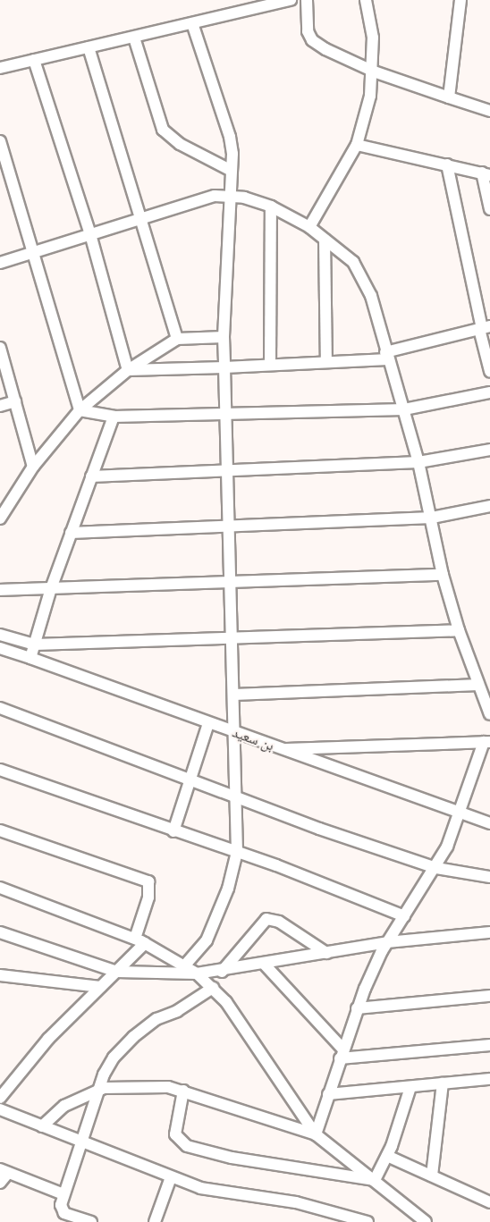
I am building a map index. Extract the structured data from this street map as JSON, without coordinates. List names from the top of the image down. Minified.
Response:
{"streets":{"street":["بن سعيد"]}}
